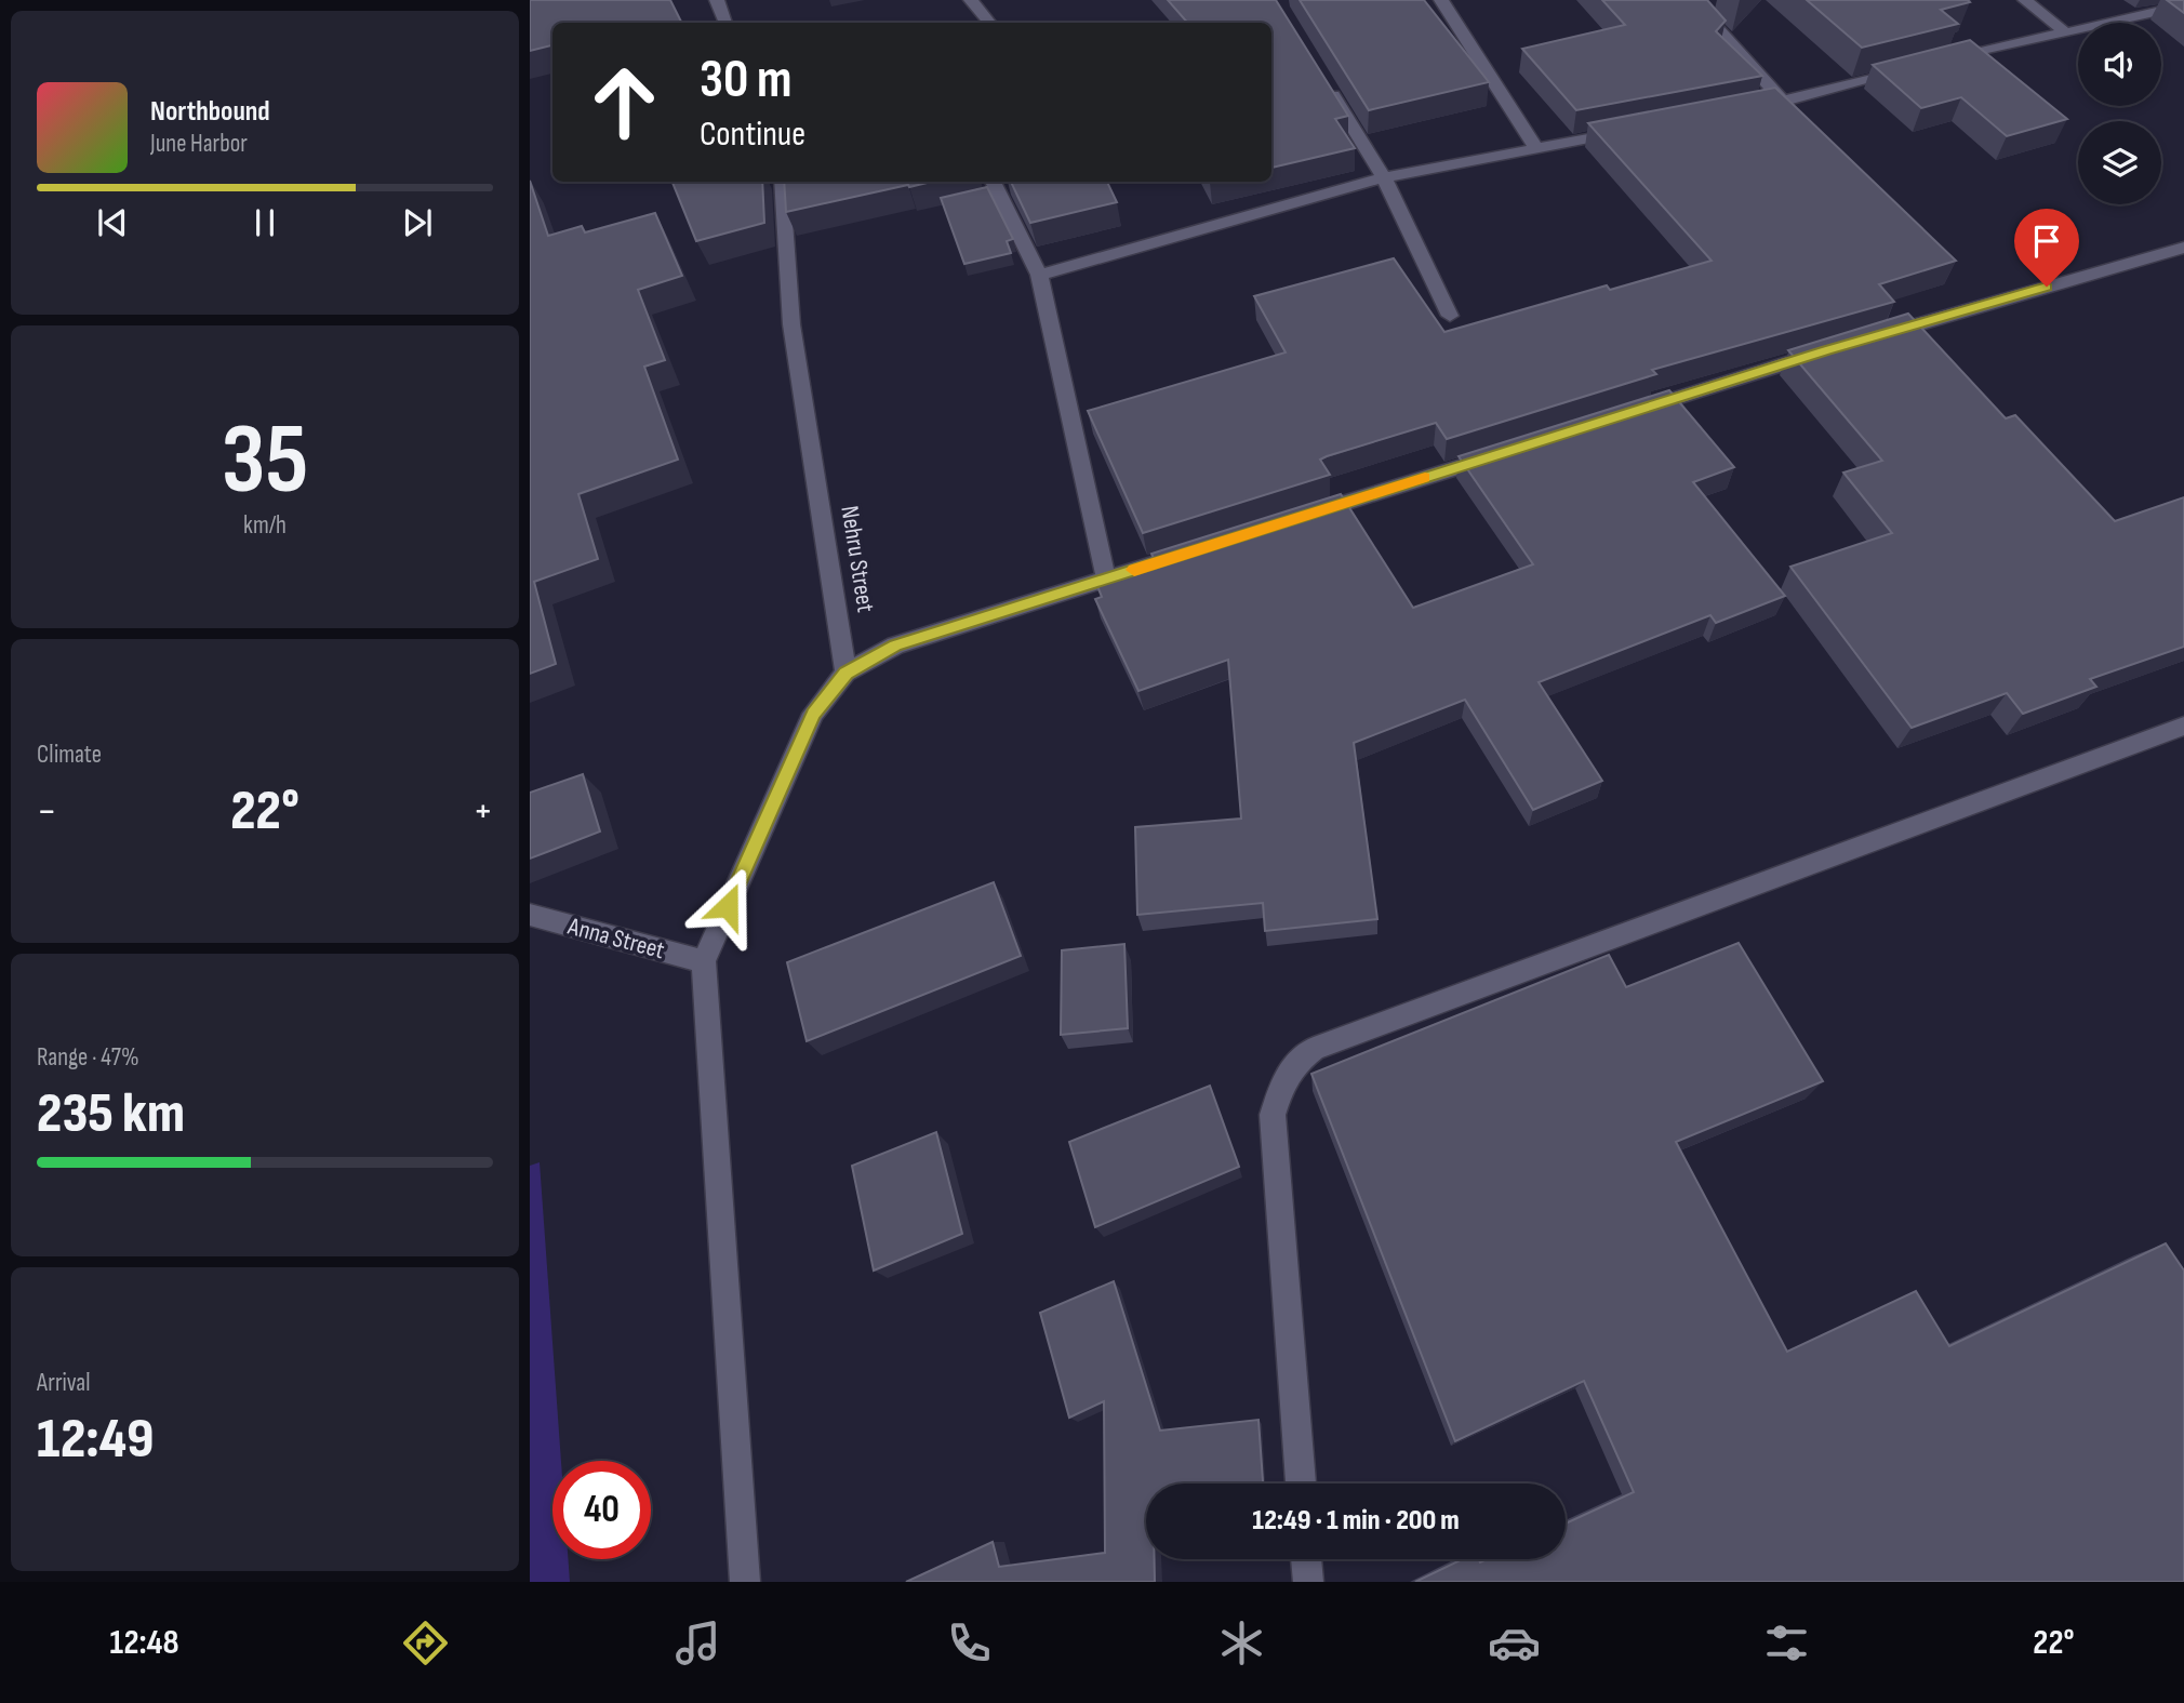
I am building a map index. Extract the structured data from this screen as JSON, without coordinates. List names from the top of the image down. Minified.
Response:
{"streets":{"street":["Nehru Street","Anna Street"]},"page":{"turn":["30 m","Continue"],"song":["Northbound","June Harbor"],"tile":[["35","km/h"],"Climate",["Range · 47%","235 km"],["Arrival","12:49"]],"heat":["−","22°","+"],"limit":"40","trip":"12:49 · 1 min · 200 m","tabs":["12:48","22°"]}}
